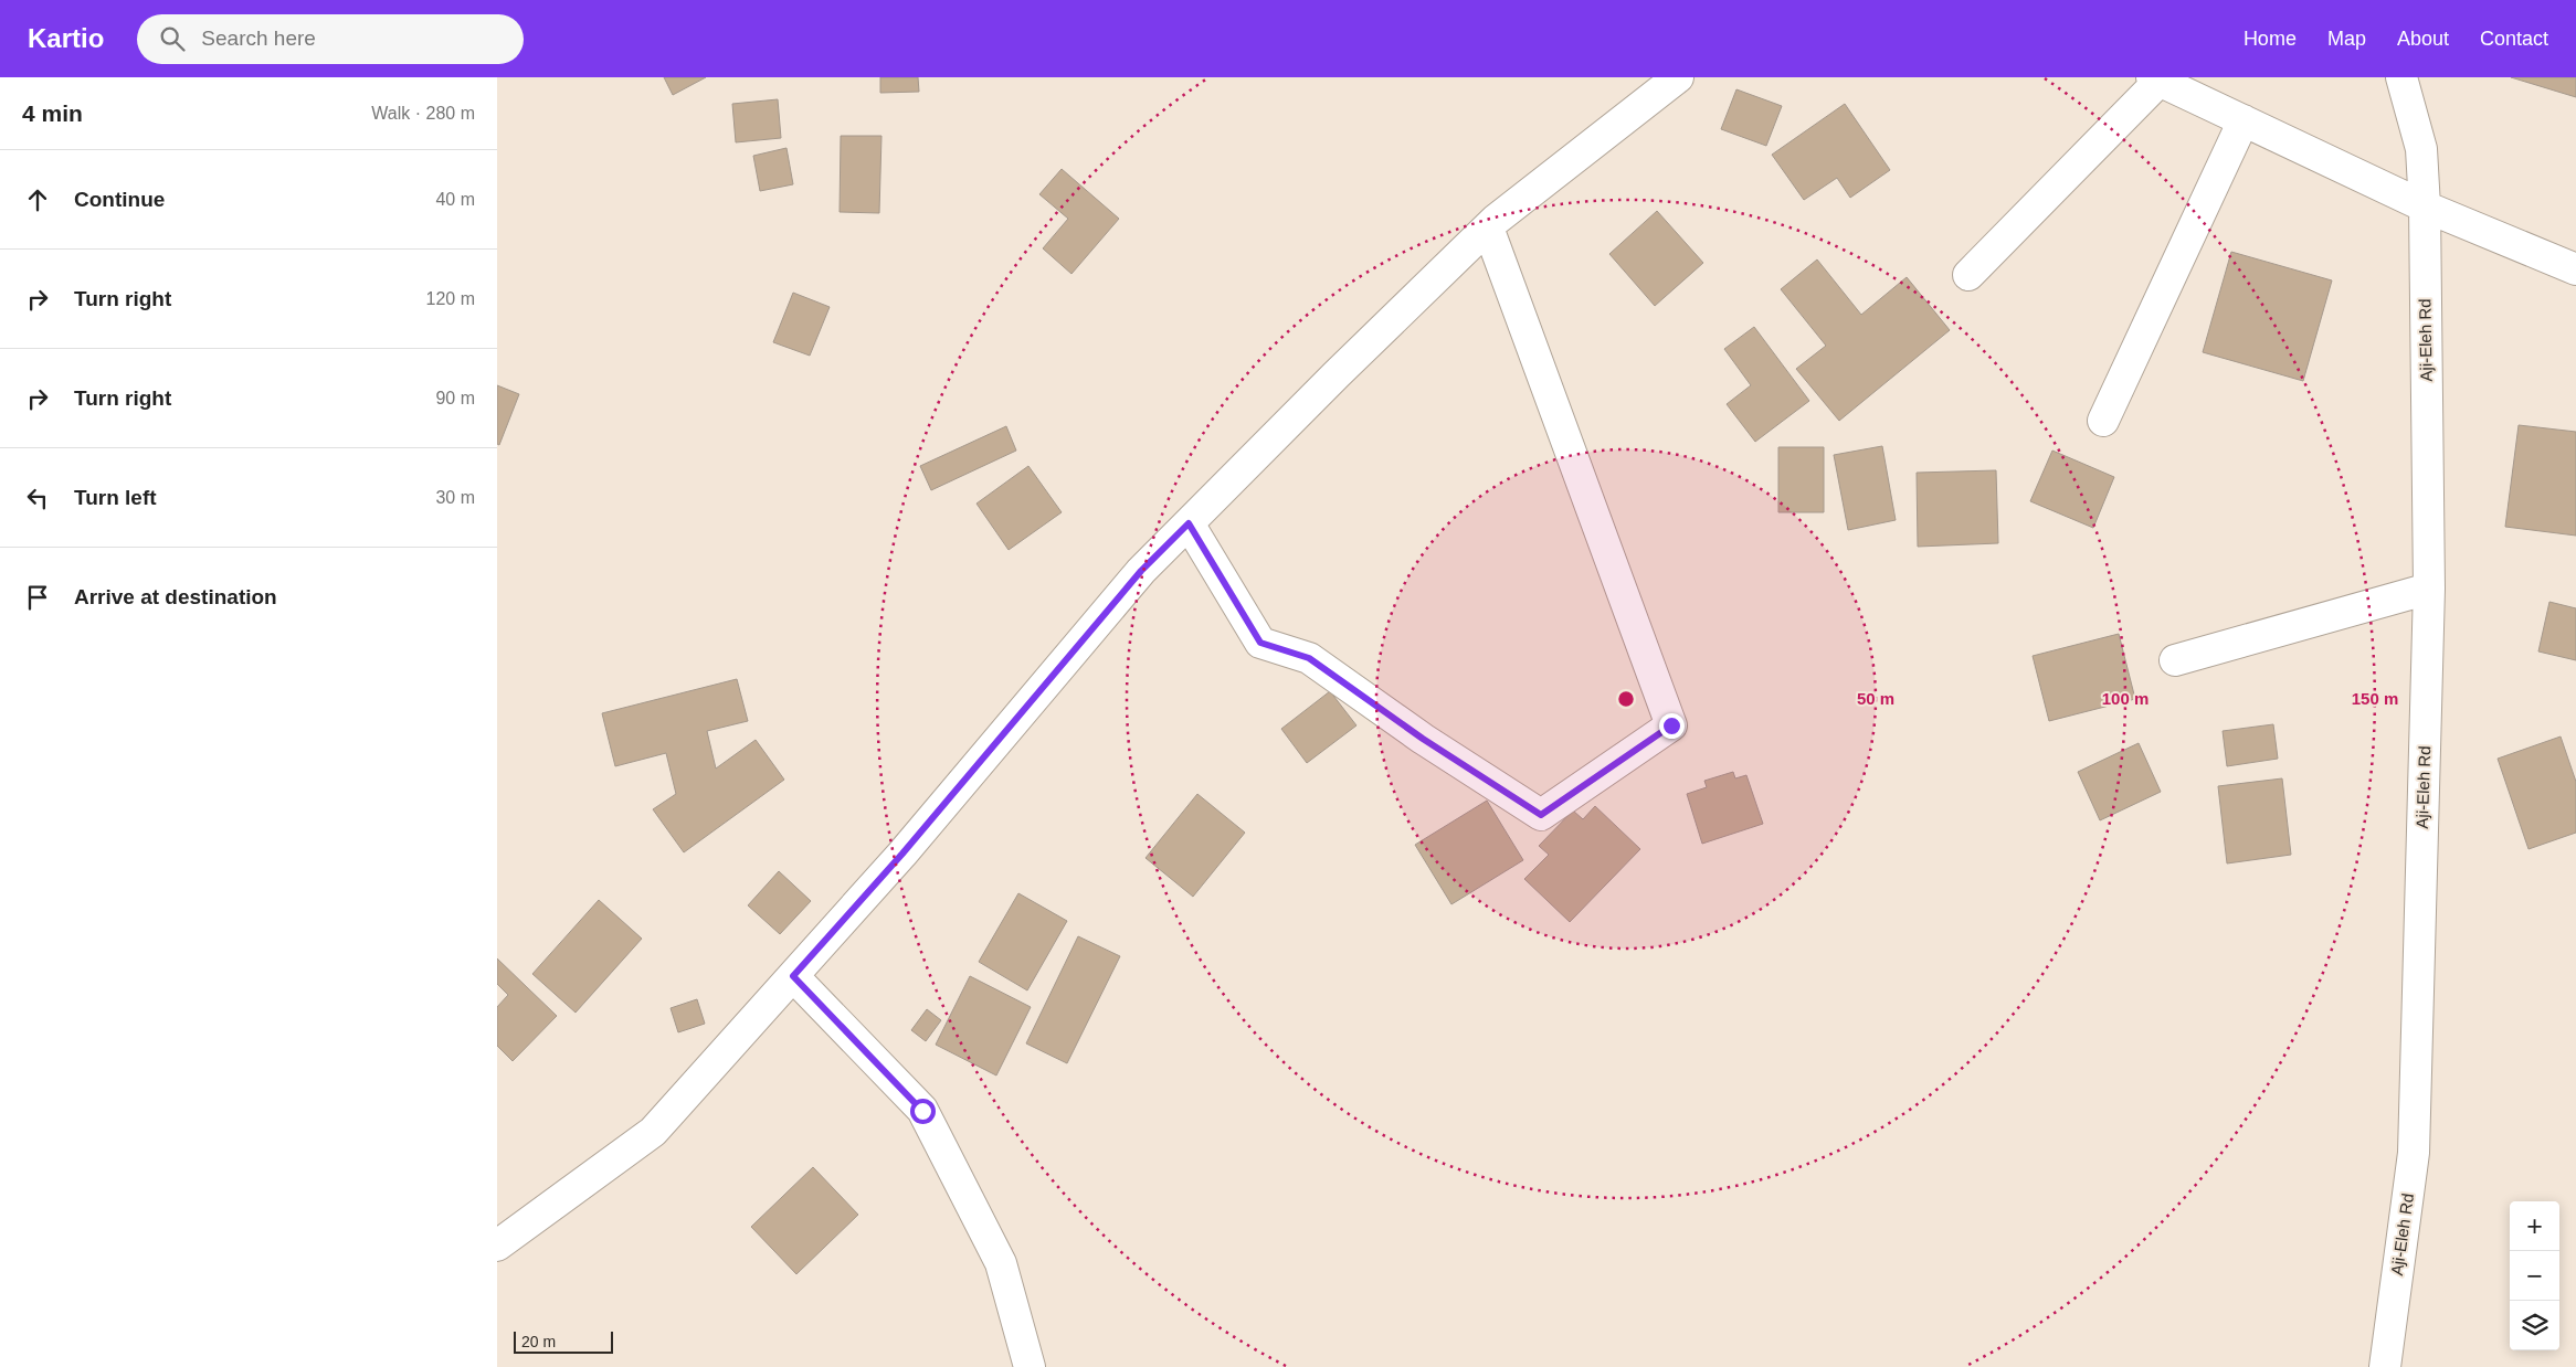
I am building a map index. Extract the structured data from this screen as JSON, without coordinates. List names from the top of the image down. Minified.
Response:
{"streets":{"street":["Aji-Eleh Rd"]},"scale_bar":"20 m","page":{"header":"Kartio","search":"Search here","nav":["Home","Map","About","Contact"],"heading":["4 min","Walk · 280 m"],"list":[["Continue","40 m"],["Turn right","120 m"],["Turn right","90 m"],["Turn left","30 m"],"Arrive at destination"],"map_buttons":["+","−"],"scale":"20 m"},"rings":["50 m","100 m","150 m"]}
